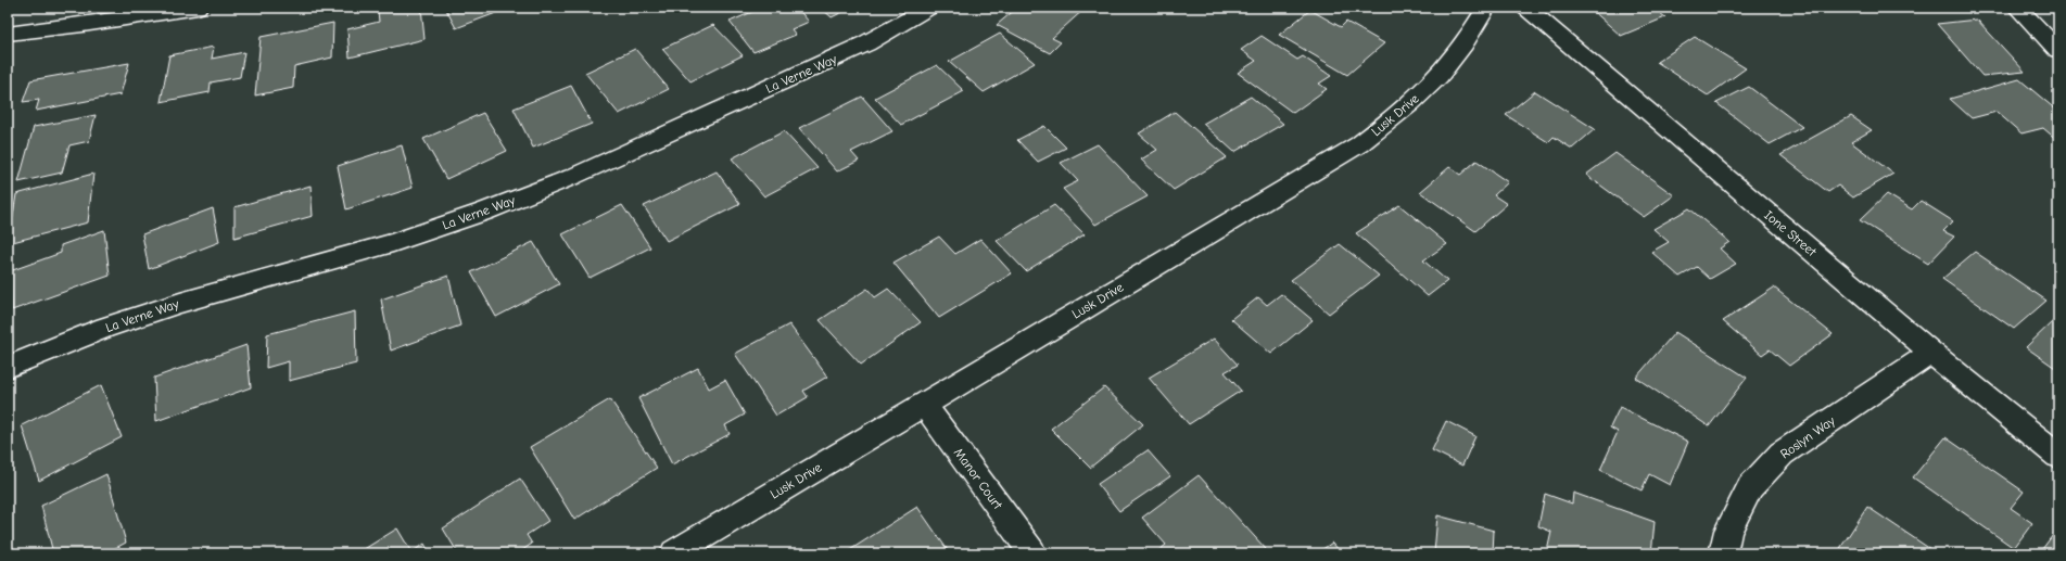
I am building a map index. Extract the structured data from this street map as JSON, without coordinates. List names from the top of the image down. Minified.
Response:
{"streets":{"street":["La Verne Way","Lusk Drive","Ione Street","Roslyn Way","Manor Court"]},"crossings":[["Lusk Drive","Manor Court"],["Ione Street","Roslyn Way"]]}
